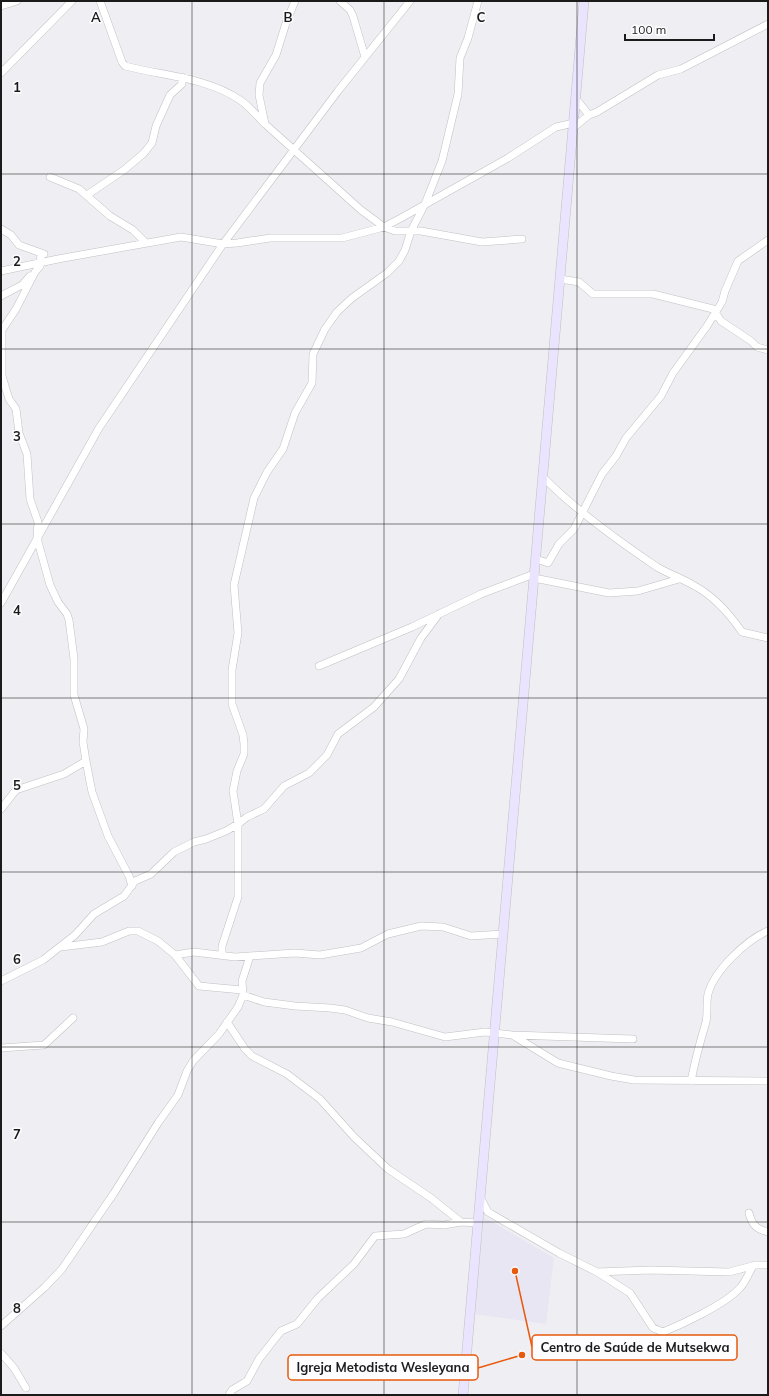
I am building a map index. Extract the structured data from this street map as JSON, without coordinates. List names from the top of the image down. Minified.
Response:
{"places":["Centro de Saúde de Mutsekwa","Igreja Metodista Wesleyana"],"scale_bar":"100 m","grid":{"columns":["A","B","C"],"rows":["1","2","3","4","5","6","7","8"]}}
